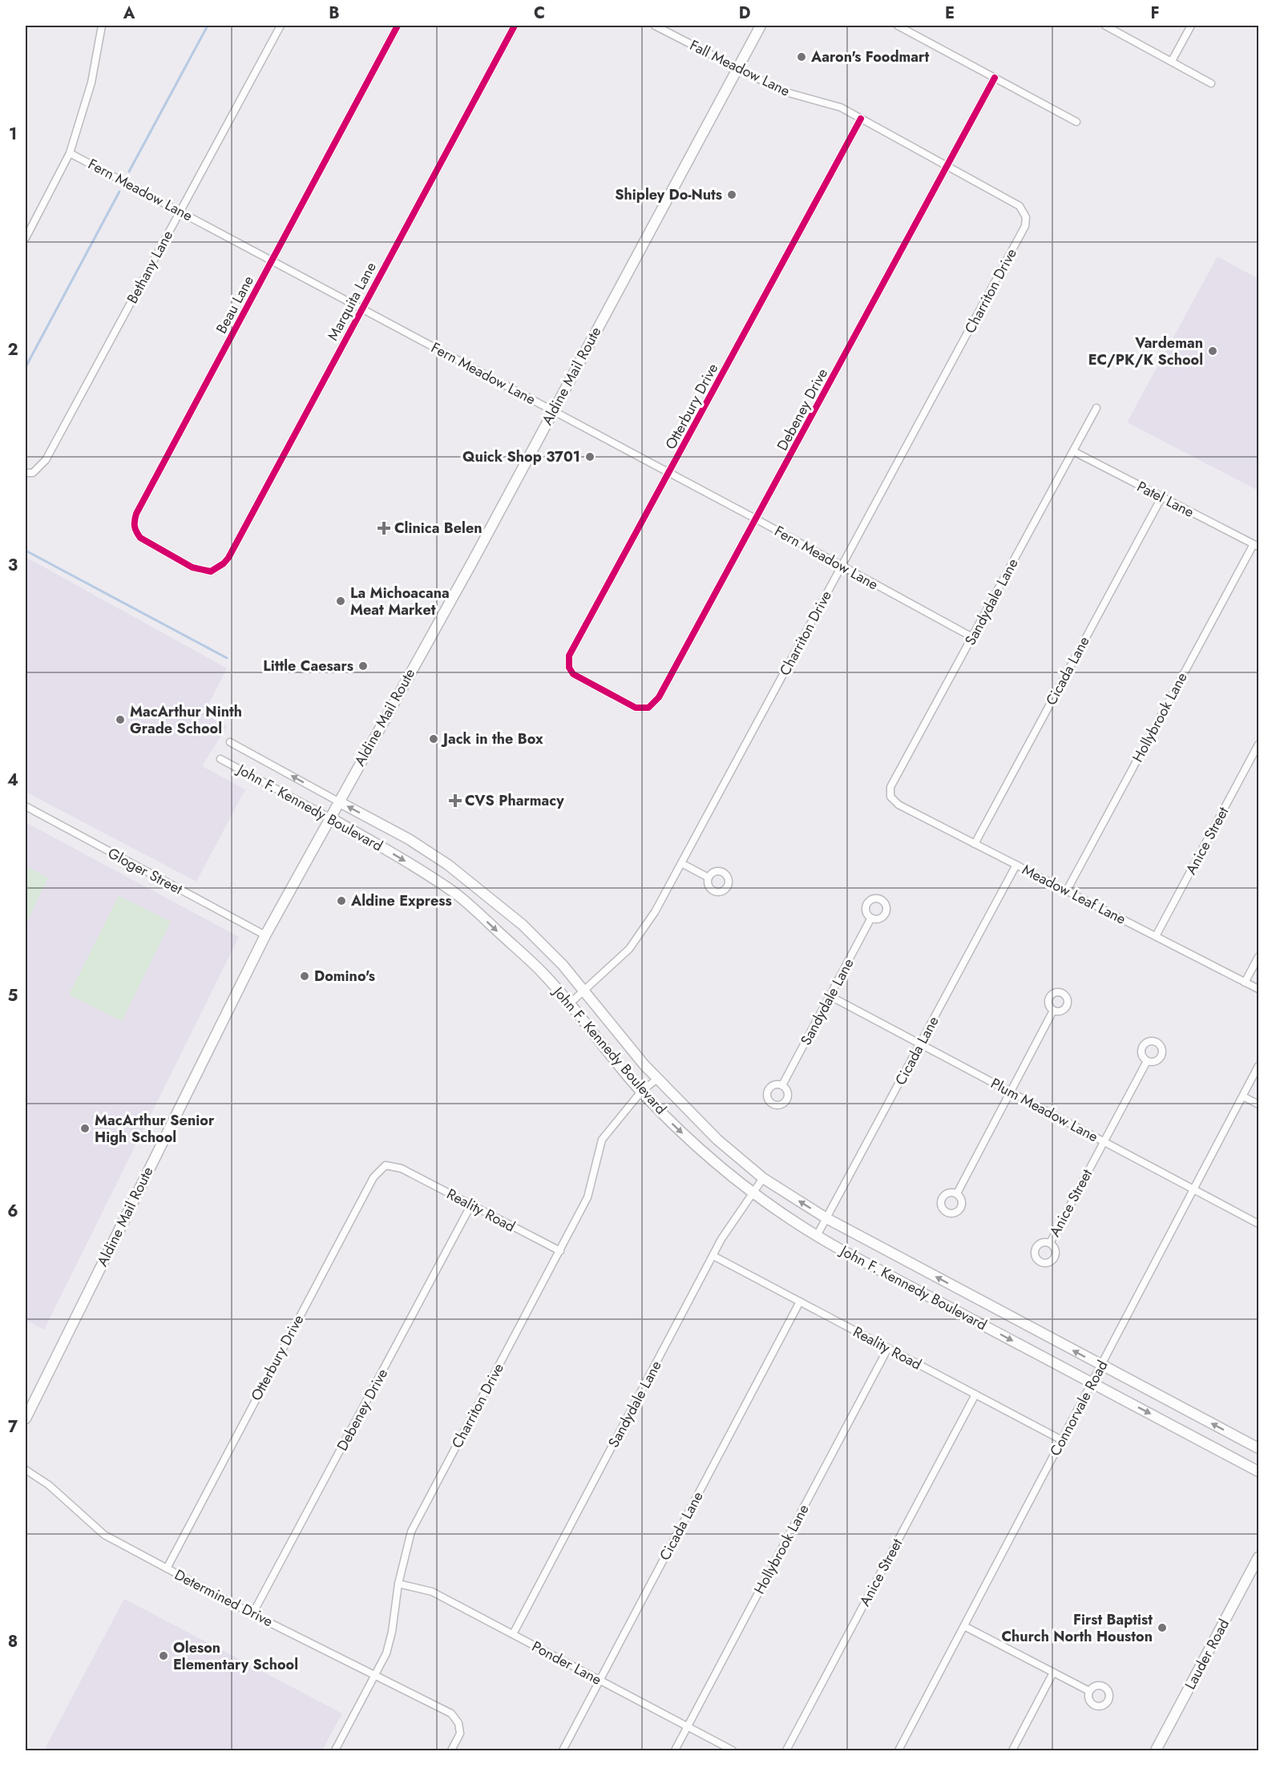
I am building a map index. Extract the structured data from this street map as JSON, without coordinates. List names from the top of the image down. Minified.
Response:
{"streets":{"main road":["Aldine Mail Route","John F. Kennedy Boulevard","Lauder Road"],"street":["Fall Meadow Lane","Fern Meadow Lane","Bethany Lane","Charriton Drive","Marquita Lane","Beau Lane","Otterbury Drive","Debeney Drive","Patel Lane","Sandydale Lane","Cicada Lane","Hollybrook Lane","Anice Street","Gloger Street","Meadow Leaf Lane","Plum Meadow Lane","Reality Road","Connorvale Road","Determined Drive","Ponder Lane"]},"crossings":[["Fall Meadow Lane","Charriton Drive"],["Fall Meadow Lane","Aldine Mail Route"],["Fall Meadow Lane","Otterbury Drive"],["Fall Meadow Lane","Debeney Drive"],["Fern Meadow Lane","Bethany Lane"],["Fern Meadow Lane","Charriton Drive"],["Fern Meadow Lane","Marquita Lane"],["Fern Meadow Lane","Beau Lane"],["Fern Meadow Lane","Aldine Mail Route"],["Fern Meadow Lane","Otterbury Drive"],["Fern Meadow Lane","Debeney Drive"],["Fern Meadow Lane","Sandydale Lane"],["Charriton Drive","John F. Kennedy Boulevard"],["Charriton Drive","Reality Road"],["Charriton Drive","Determined Drive"],["Charriton Drive","Ponder Lane"],["Marquita Lane","Beau Lane"],["Aldine Mail Route","John F. Kennedy Boulevard"],["Aldine Mail Route","Gloger Street"],["Otterbury Drive","Debeney Drive"],["Otterbury Drive","Reality Road"],["Otterbury Drive","Determined Drive"],["Debeney Drive","Reality Road"],["Debeney Drive","Determined Drive"],["Patel Lane","Sandydale Lane"],["Patel Lane","Cicada Lane"],["Patel Lane","Hollybrook Lane"],["Sandydale Lane","John F. Kennedy Boulevard"],["Sandydale Lane","Meadow Leaf Lane"],["Sandydale Lane","Plum Meadow Lane"],["Sandydale Lane","Reality Road"],["Sandydale Lane","Ponder Lane"],["Cicada Lane","John F. Kennedy Boulevard"],["Cicada Lane","Meadow Leaf Lane"],["Cicada Lane","Plum Meadow Lane"],["Cicada Lane","Reality Road"],["Cicada Lane","Ponder Lane"],["Hollybrook Lane","Meadow Leaf Lane"],["Hollybrook Lane","Reality Road"],["Hollybrook Lane","Ponder Lane"],["John F. Kennedy Boulevard","Connorvale Road"],["Anice Street","Meadow Leaf Lane"],["Anice Street","Plum Meadow Lane"],["Anice Street","Reality Road"],["Plum Meadow Lane","Connorvale Road"],["Reality Road","Connorvale Road"]],"places":{"other":["Aaron's Foodmart","Shipley Do-Nuts","Vardeman EC/PK/K School","Quick Shop 3701","La Michoacana Meat Market","Little Caesars","MacArthur Ninth Grade School","Jack in the Box","Aldine Express","Domino's","MacArthur Senior High School","First Baptist Church North Houston","Oleson Elementary School"],"health":["Clinica Belen","CVS Pharmacy"]},"grid":{"columns":["A","B","C","D","E","F"],"rows":["1","2","3","4","5","6","7","8"]}}
